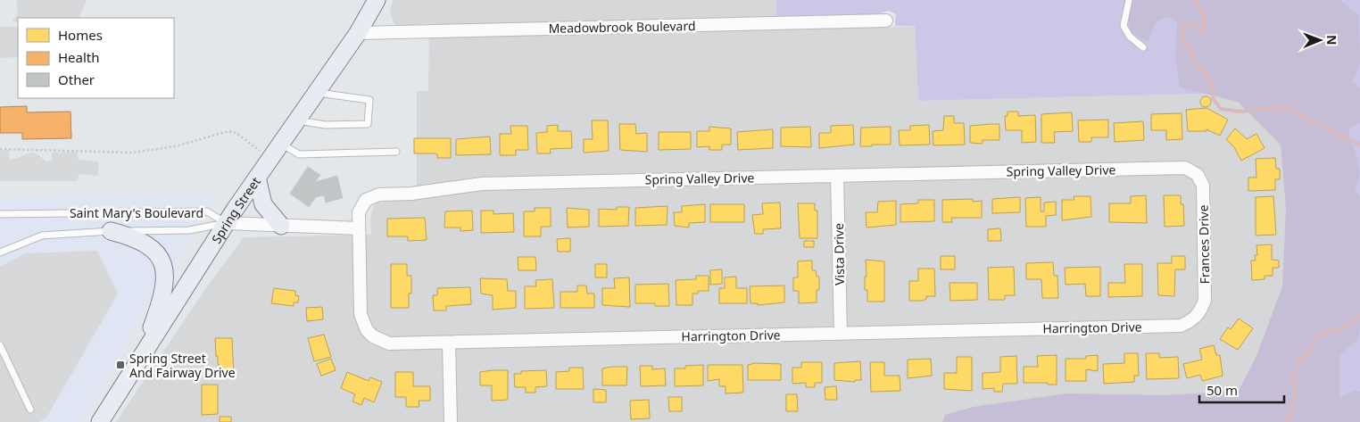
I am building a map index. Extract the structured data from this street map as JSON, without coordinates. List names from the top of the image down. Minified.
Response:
{"streets":{"main road":["Spring Street"],"street":["Meadowbrook Boulevard","Spring Valley Drive","Frances Drive","Vista Drive","Harrington Drive"],"lane":["Saint Mary's Boulevard"]},"crossings":[["Meadowbrook Boulevard","Spring Street"],["Spring Valley Drive","Frances Drive"],["Spring Valley Drive","Vista Drive"],["Spring Valley Drive","Harrington Drive"],["Spring Street","Saint Mary's Boulevard"],["Frances Drive","Harrington Drive"],["Vista Drive","Harrington Drive"]],"places":{"transit":["Spring Street And Fairway Drive"]},"legend":["Homes","Health","Other"],"scale_bar":"50 m","north":"right"}
